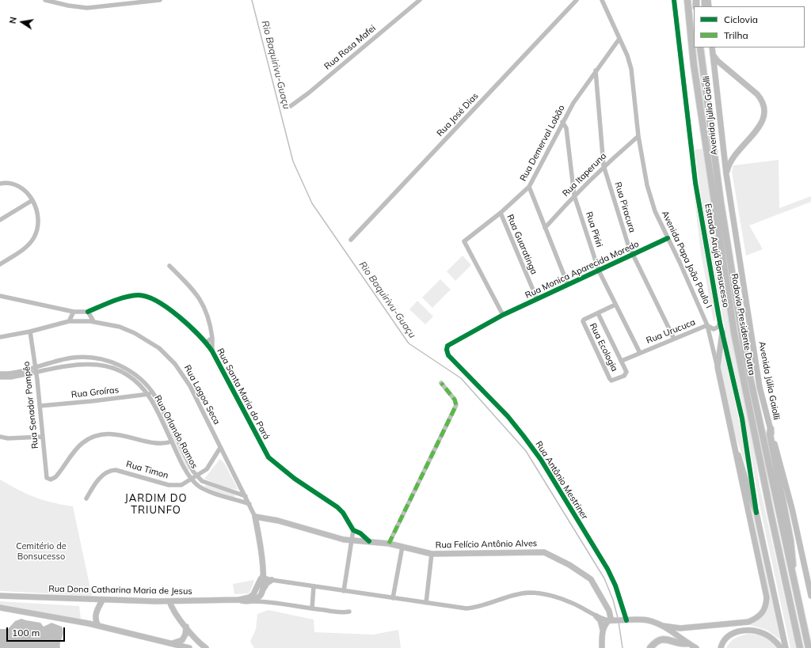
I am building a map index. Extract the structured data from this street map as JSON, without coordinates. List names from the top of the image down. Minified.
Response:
{"streets":{"highway":["Rodovia Presidente Dutra"],"main road":["Avenida Júlia Gaiolli","Avenida Papa João Paulo I","Rua Lagoa Seca","Rua Felício Antônio Alves","Rua Dona Catharina Maria de Jesus"],"street":["Rua Rosa Mafei","Rua José Dias","Rua Demerval Lobão","Rua Itaperuna","Rua Piracura","Rua Piriri","Rua Guaratinga","Estrada Arujá Bonsucesso","Rua Monica Aparecida Moredo","Rua Urucuca","Rua Ecologia","Rua Groíras","Rua Santa Maria do Pará","Rua Senador Pompêo","Rua Orlando Ramos","Rua Timon","Rua Antônio Mestriner"]},"crossings":[["Rua Demerval Lobão","Rua Piracura"],["Rua Demerval Lobão","Rua Piriri"],["Rua Demerval Lobão","Rua Guaratinga"],["Rua Demerval Lobão","Avenida Papa João Paulo I"],["Rua Demerval Lobão","Rua Monica Aparecida Moredo"],["Rua Itaperuna","Rua Piracura"],["Rua Itaperuna","Rua Piriri"],["Rua Itaperuna","Avenida Papa João Paulo I"],["Rua Piracura","Rua Monica Aparecida Moredo"],["Rua Piracura","Rua Urucuca"],["Rua Piriri","Rua Monica Aparecida Moredo"],["Rua Piriri","Rua Urucuca"],["Rua Guaratinga","Rua Monica Aparecida Moredo"],["Estrada Arujá Bonsucesso","Rua Urucuca"],["Avenida Papa João Paulo I","Rua Monica Aparecida Moredo"],["Avenida Papa João Paulo I","Rua Urucuca"],["Rua Monica Aparecida Moredo","Rua Antônio Mestriner"],["Rua Urucuca","Rua Ecologia"],["Rua Groíras","Rua Senador Pompêo"],["Rua Groíras","Rua Orlando Ramos"],["Rua Santa Maria do Pará","Rua Felício Antônio Alves"],["Rua Lagoa Seca","Rua Senador Pompêo"],["Rua Lagoa Seca","Rua Orlando Ramos"],["Rua Lagoa Seca","Rua Timon"],["Rua Lagoa Seca","Rua Felício Antônio Alves"],["Rua Lagoa Seca","Rua Dona Catharina Maria de Jesus"],["Rua Senador Pompêo","Rua Orlando Ramos"],["Rua Orlando Ramos","Rua Timon"]],"districts":["JARDIM DO TRIUNFO"],"water":["Rio Baquirivu-Guaçu"],"parks":["Cemitério de Bonsucesso"],"legend":["Ciclovia","Trilha"],"scale_bar":"100 m","north":"left"}
